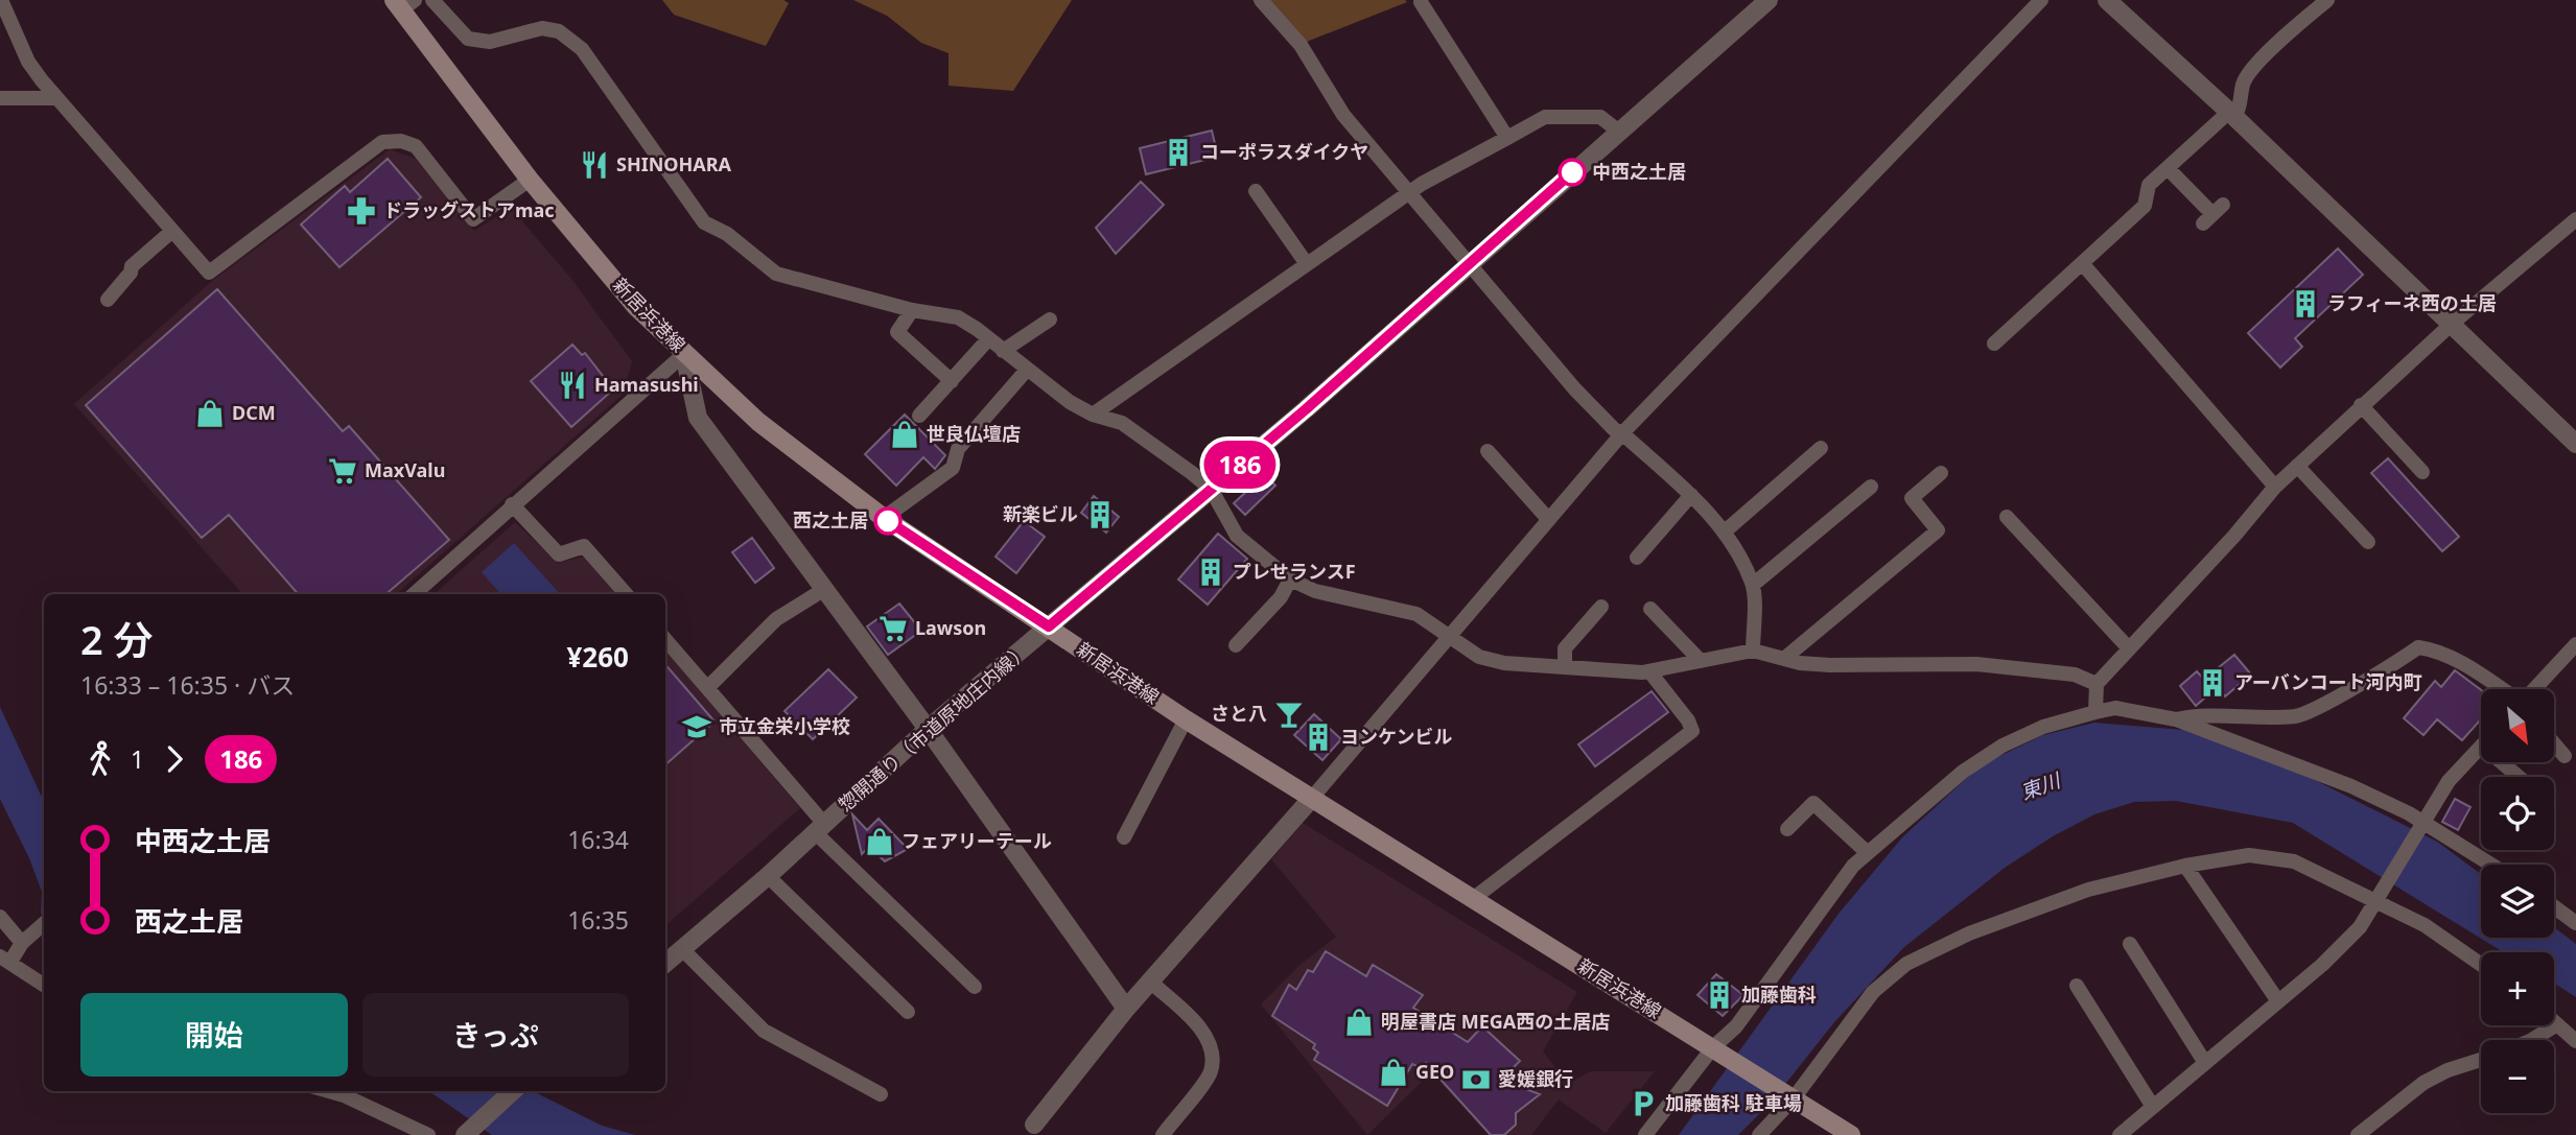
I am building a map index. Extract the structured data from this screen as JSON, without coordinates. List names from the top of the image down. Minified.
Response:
{"streets":{"main road":["新居浜港線"],"street":["惣開通り（市道原地庄内線）"]},"crossings":[["新居浜港線","惣開通り（市道原地庄内線）"]],"water":["東川"],"places":{"building":["コーポラスダイクヤ","ラフィーネ西の土居","新楽ビル","プレせランスF","アーバンコート河内町","ヨンケンビル","加藤歯科"],"restaurant":["SHINOHARA","Hamasushi"],"other":["中西之土居","西之土居"],"pharmacy":["ドラッグストアmac"],"shop":["DCM","世良仏壇店","フェアリーテール","明屋書店 MEGA西の土居店","GEO"],"supermarket":["MaxValu","Lawson"],"bar":["さと八"],"school or university":["市立金栄小学校"],"bank":["愛媛銀行"],"parking":["加藤歯科 駐車場"]},"lines":["bus line 186"],"north":"bottom right","page":{"on_map":"186","heading":["2 分","16:33 – 16:35 · バス","¥260"],"map_buttons":["+","−"],"legs":["1","186"],"list":[{"name":"中西之土居","value":"16:34"},{"name":"西之土居","value":"16:35"}],"buttons":["開始","きっぷ"]}}
